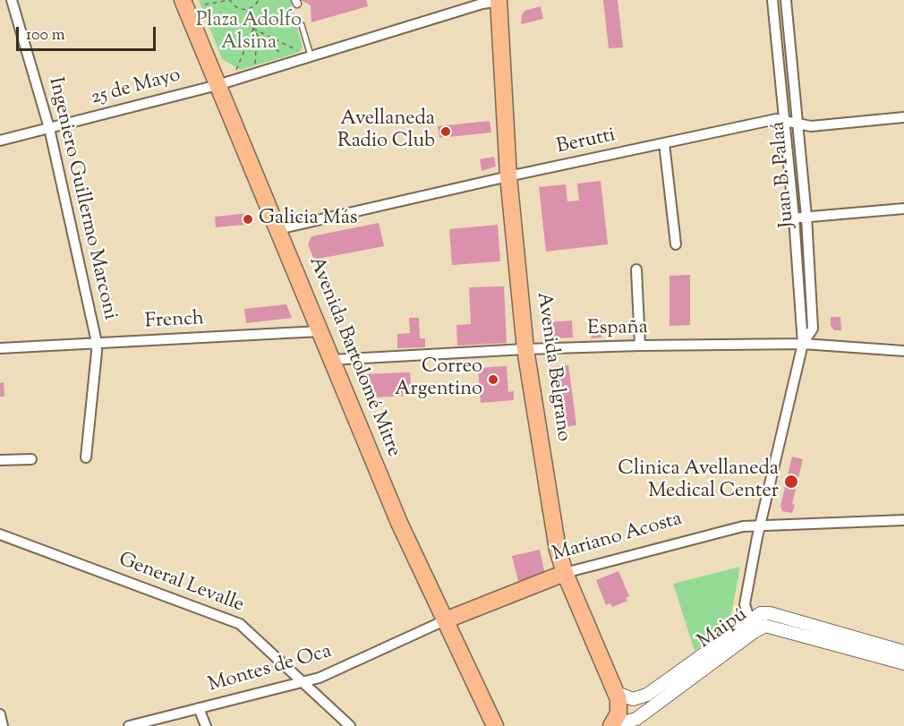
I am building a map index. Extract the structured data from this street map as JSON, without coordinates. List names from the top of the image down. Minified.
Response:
{"streets":{"main road":["Avenida Bartolomé Mitre","Avenida Belgrano","Mariano Acosta"],"street":["25 de Mayo","Berutti","Juan B. Palaá","Ingeniero Guillermo Marconi","French","España","General Levalle","Maipú","Montes de Oca"]},"crossings":[["25 de Mayo","Ingeniero Guillermo Marconi"],["25 de Mayo","Avenida Bartolomé Mitre"],["25 de Mayo","Avenida Belgrano"],["Berutti","Juan B. Palaá"],["Berutti","Avenida Bartolomé Mitre"],["Berutti","Avenida Belgrano"],["Juan B. Palaá","España"],["Juan B. Palaá","Mariano Acosta"],["Juan B. Palaá","Maipú"],["Ingeniero Guillermo Marconi","French"],["French","Avenida Bartolomé Mitre"],["España","Avenida Bartolomé Mitre"],["España","Avenida Belgrano"],["Avenida Bartolomé Mitre","Mariano Acosta"],["Avenida Bartolomé Mitre","Montes de Oca"],["Avenida Belgrano","Mariano Acosta"],["Avenida Belgrano","Maipú"],["Mariano Acosta","Montes de Oca"],["General Levalle","Montes de Oca"]],"parks":["Plaza Adolfo Alsina"],"places":["Avellaneda Radio Club","Galicia Más","Correo Argentino","Clinica Avellaneda Medical Center"],"scale_bar":"100 m"}
